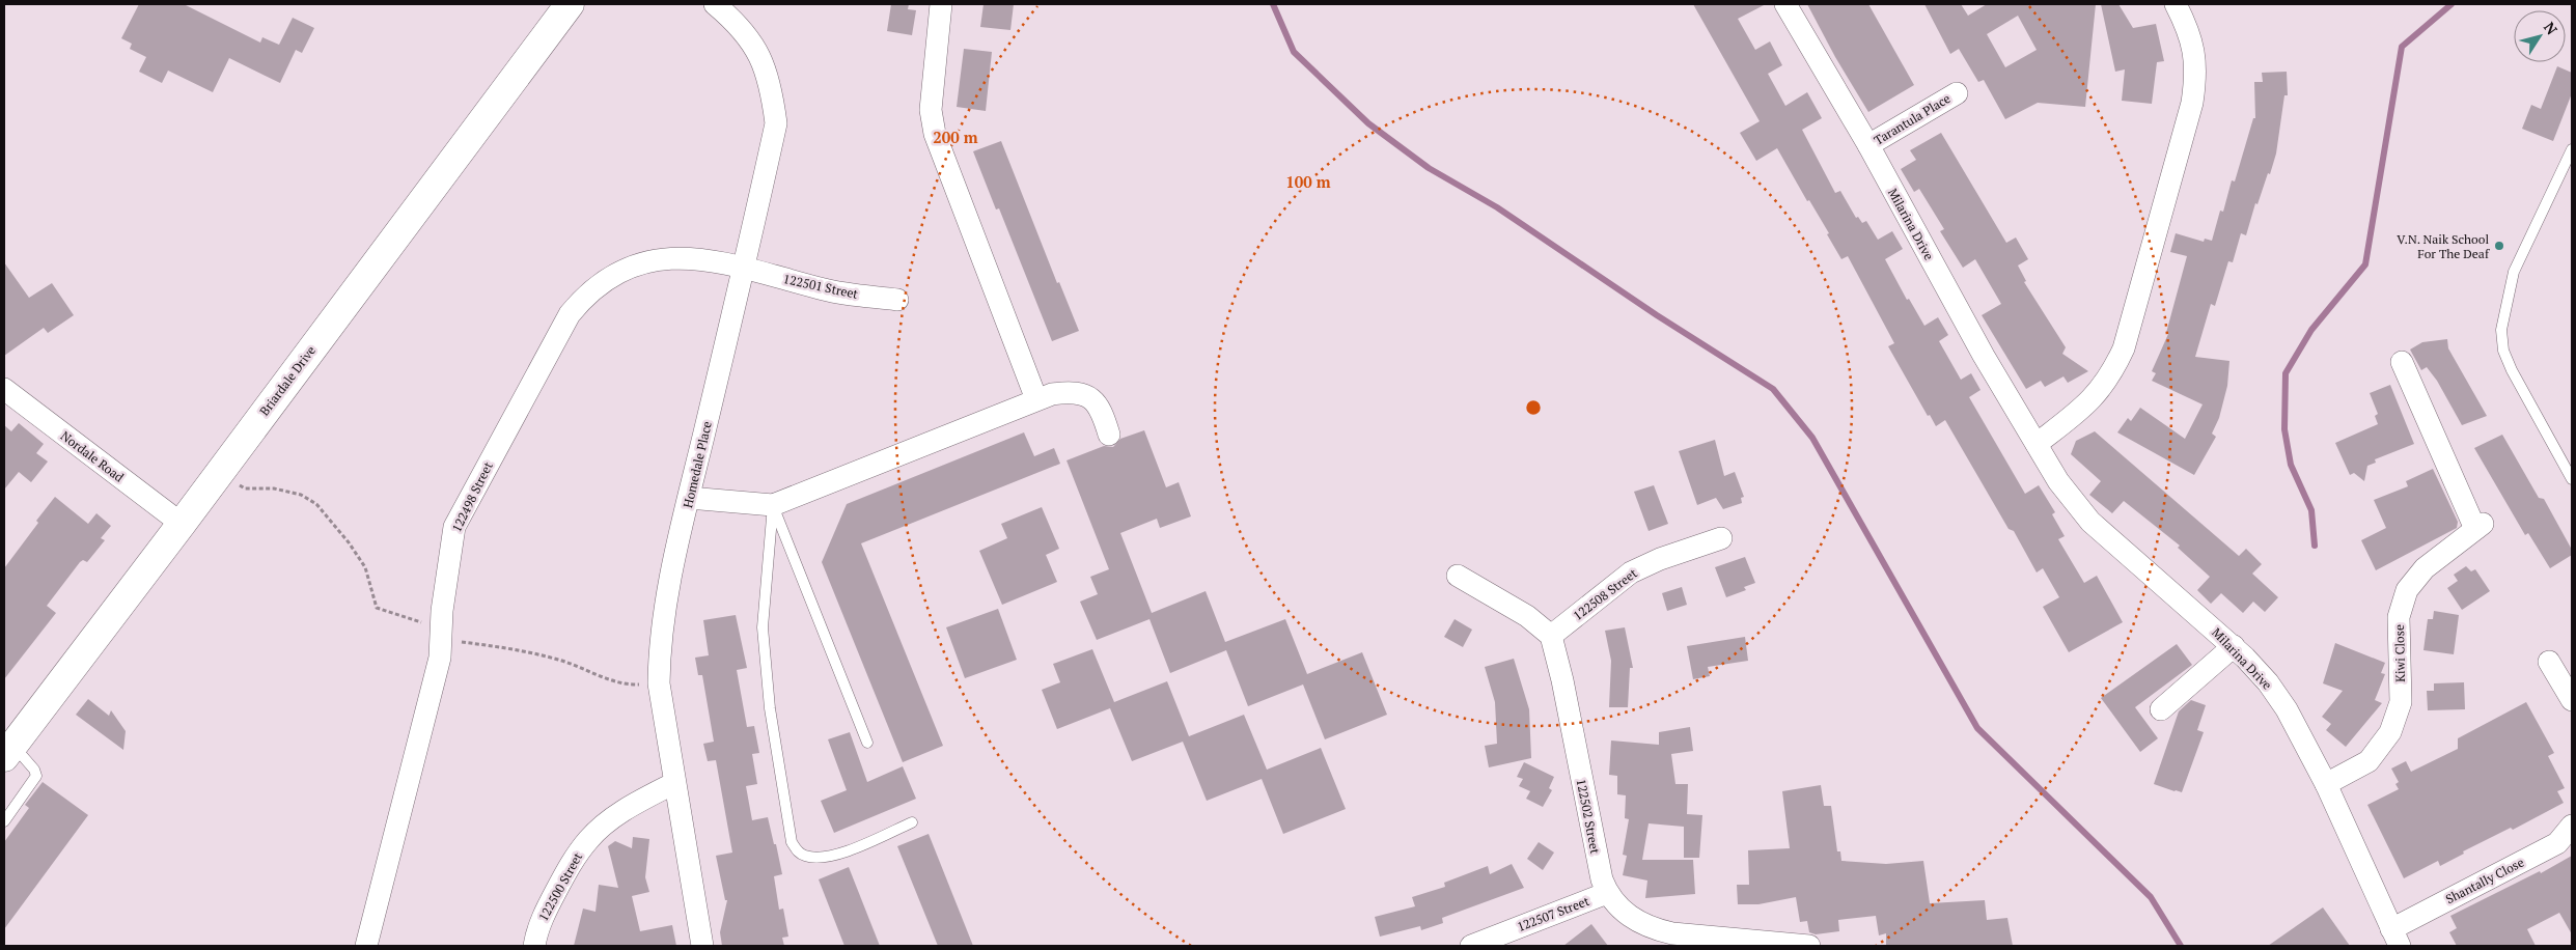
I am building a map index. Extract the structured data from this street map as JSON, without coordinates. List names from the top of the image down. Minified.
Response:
{"streets":{"street":["Tarantula Place","Milarina Drive","122501 Street","Briardale Drive","Nordale Road","Homedale Place","122498 Street","122508 Street","Kiwi Close","122502 Street","Shantally Close","122500 Street","122507 Street"]},"crossings":[["Tarantula Place","Milarina Drive"],["Milarina Drive","Kiwi Close"],["Milarina Drive","Shantally Close"],["122501 Street","Homedale Place"],["122501 Street","122498 Street"],["Briardale Drive","Nordale Road"],["Homedale Place","122498 Street"],["Homedale Place","122500 Street"],["122508 Street","122502 Street"],["122502 Street","122507 Street"]],"places":["V.N. Naik School For The Deaf"],"north":"top right","rings":["200 m","100 m"]}
